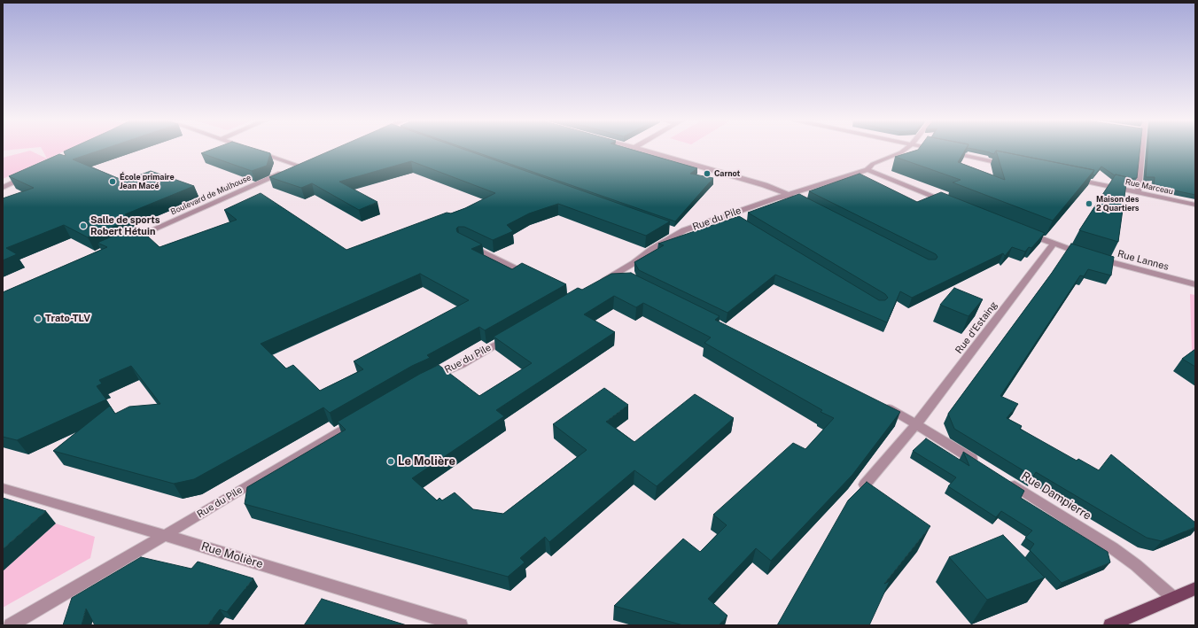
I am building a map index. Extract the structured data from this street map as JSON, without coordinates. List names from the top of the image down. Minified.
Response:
{"streets":{"street":["Rue Marceau","Boulevard de Mulhouse","Rue du Pile","Rue Lannes","Rue d'Estaing","Rue Dampierre","Rue Molière"]},"crossings":[["Rue du Pile","Rue Molière"],["Rue Lannes","Rue d'Estaing"]],"places":["Carnot","École primaire Jean Macé","Maison des 2 Quartiers","Salle de sports Robert Hétuin","Trato-TLV","Le Molière"]}
